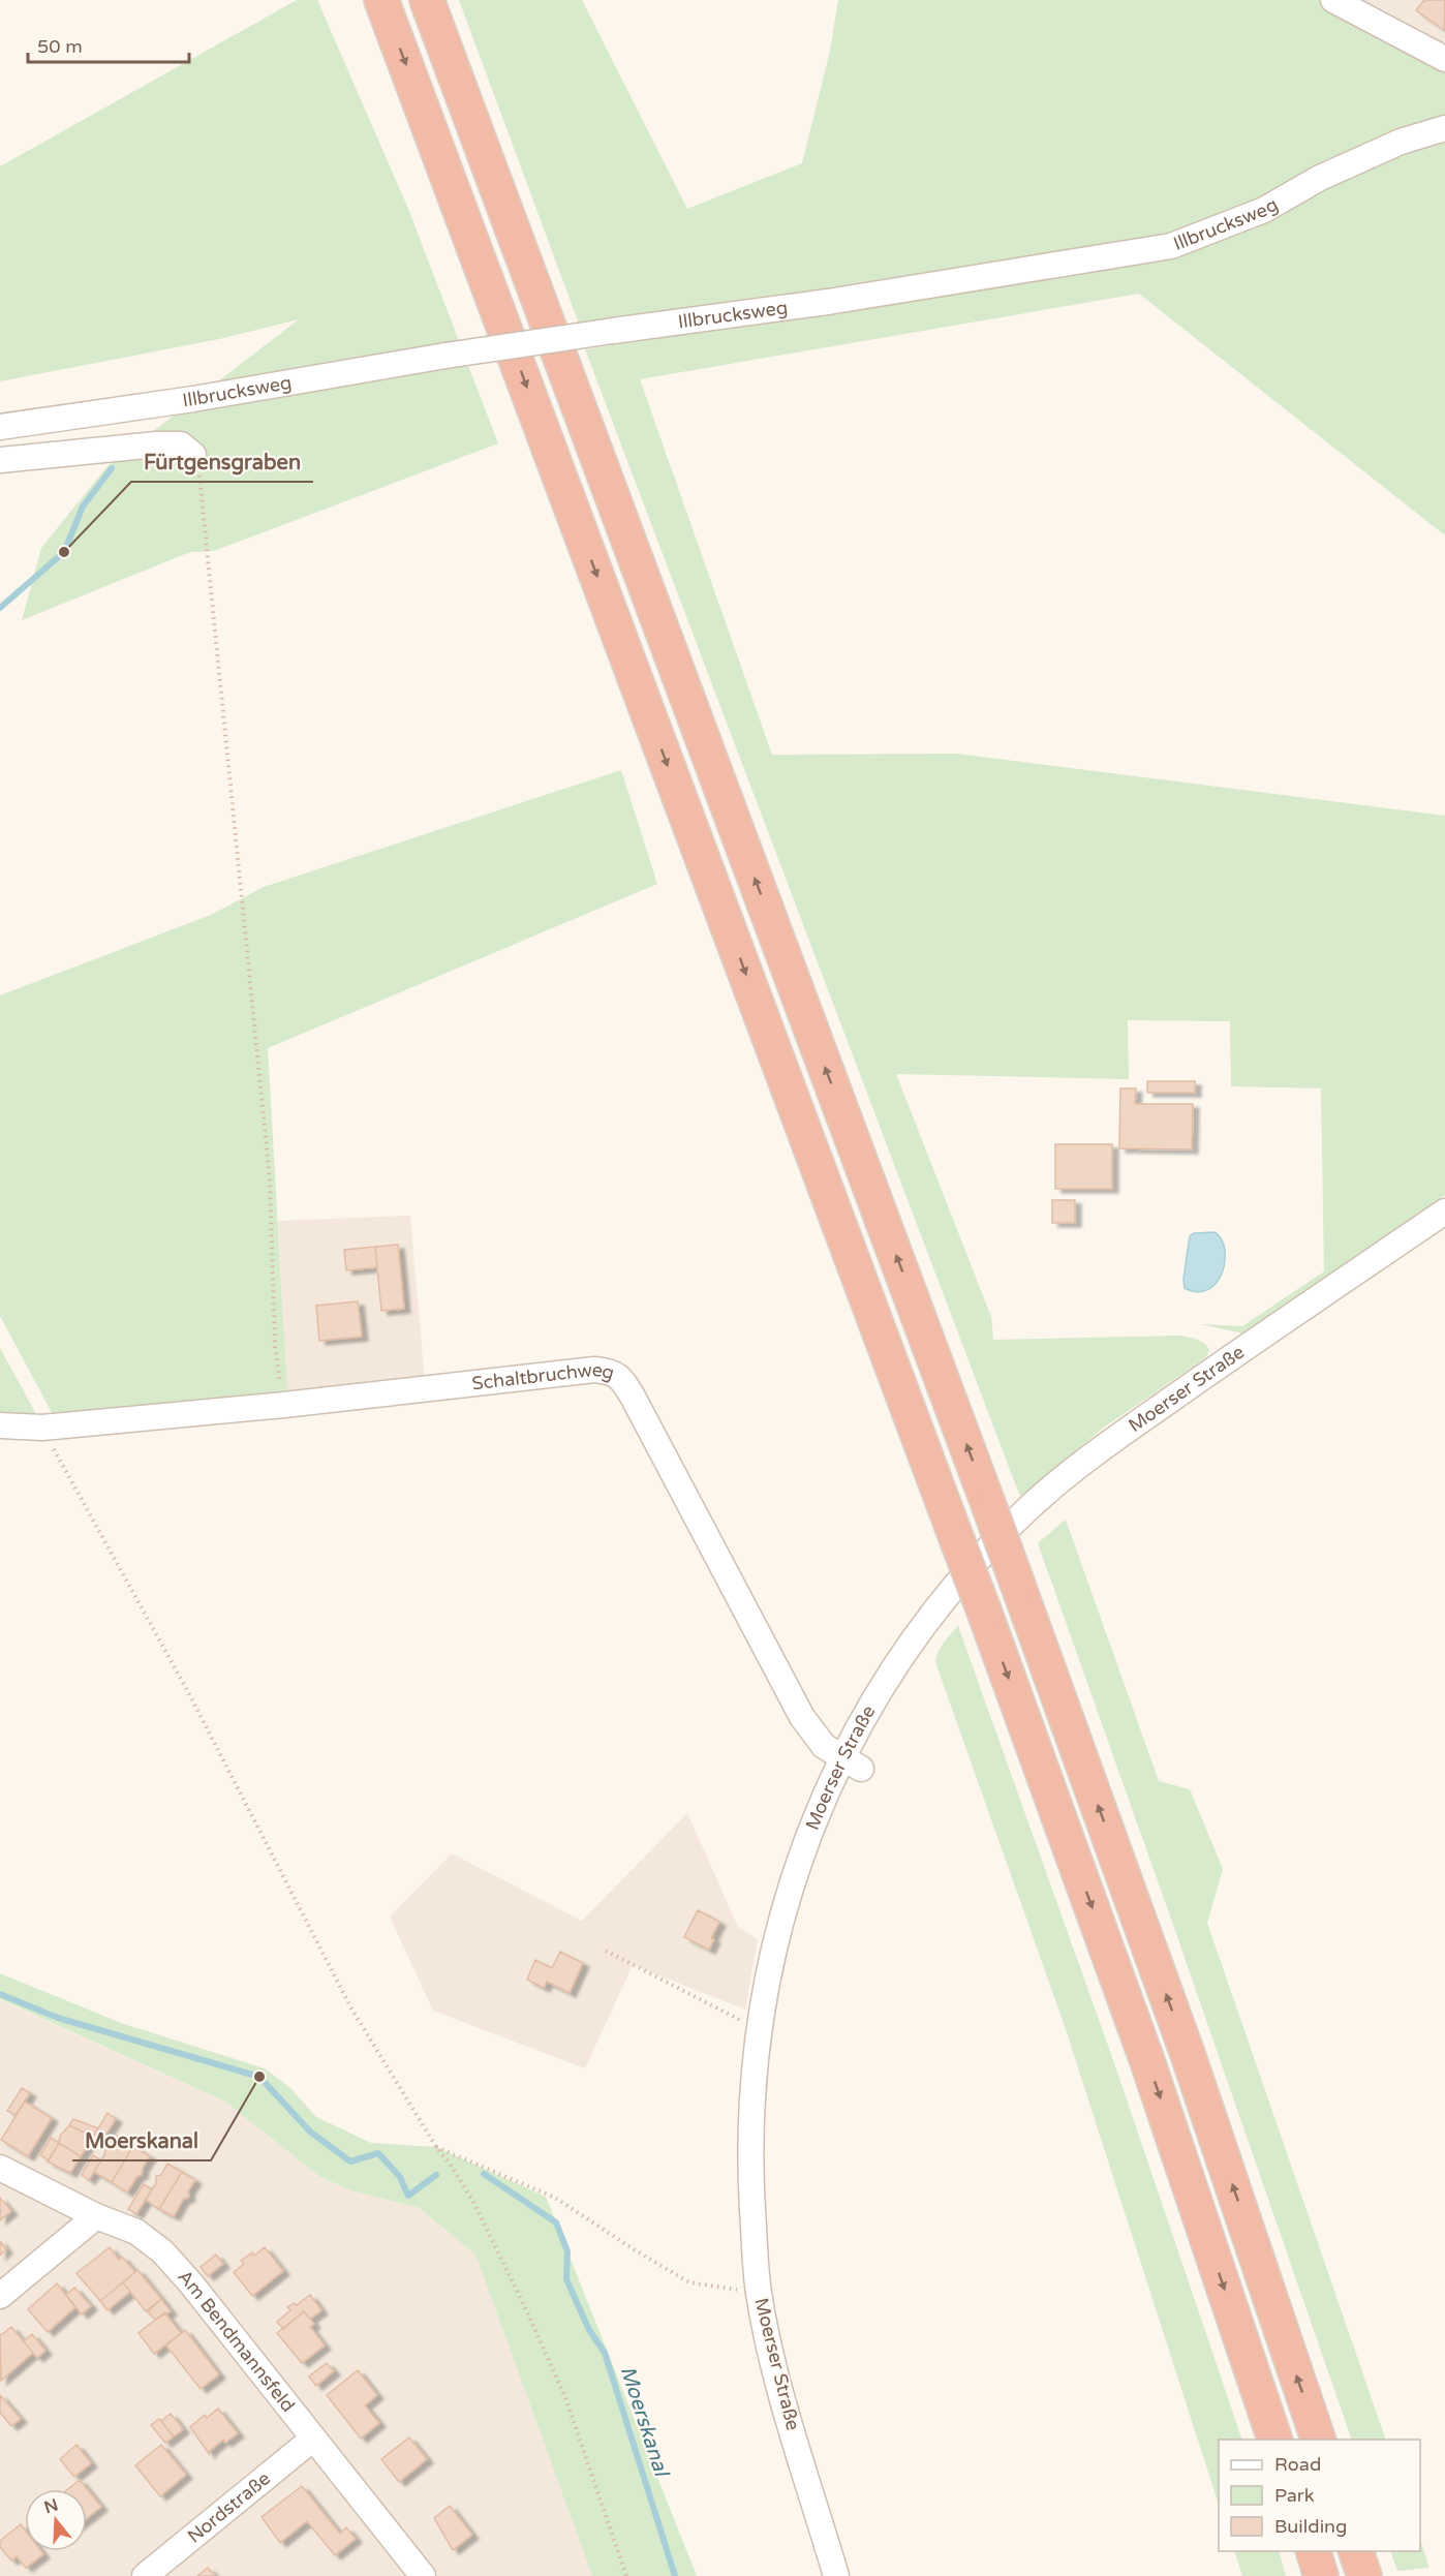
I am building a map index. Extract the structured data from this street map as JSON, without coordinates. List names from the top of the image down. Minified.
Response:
{"streets":{"street":["Illbrucksweg","Schaltbruchweg","Moerser Straße","Am Bendmannsfeld","Nordstraße"]},"crossings":[["Schaltbruchweg","Moerser Straße"],["Am Bendmannsfeld","Nordstraße"]],"water":["Moerskanal"],"places":["Fürtgensgraben","Moerskanal"],"legend":["Road","Park","Building"],"scale_bar":"50 m","north":"top"}
